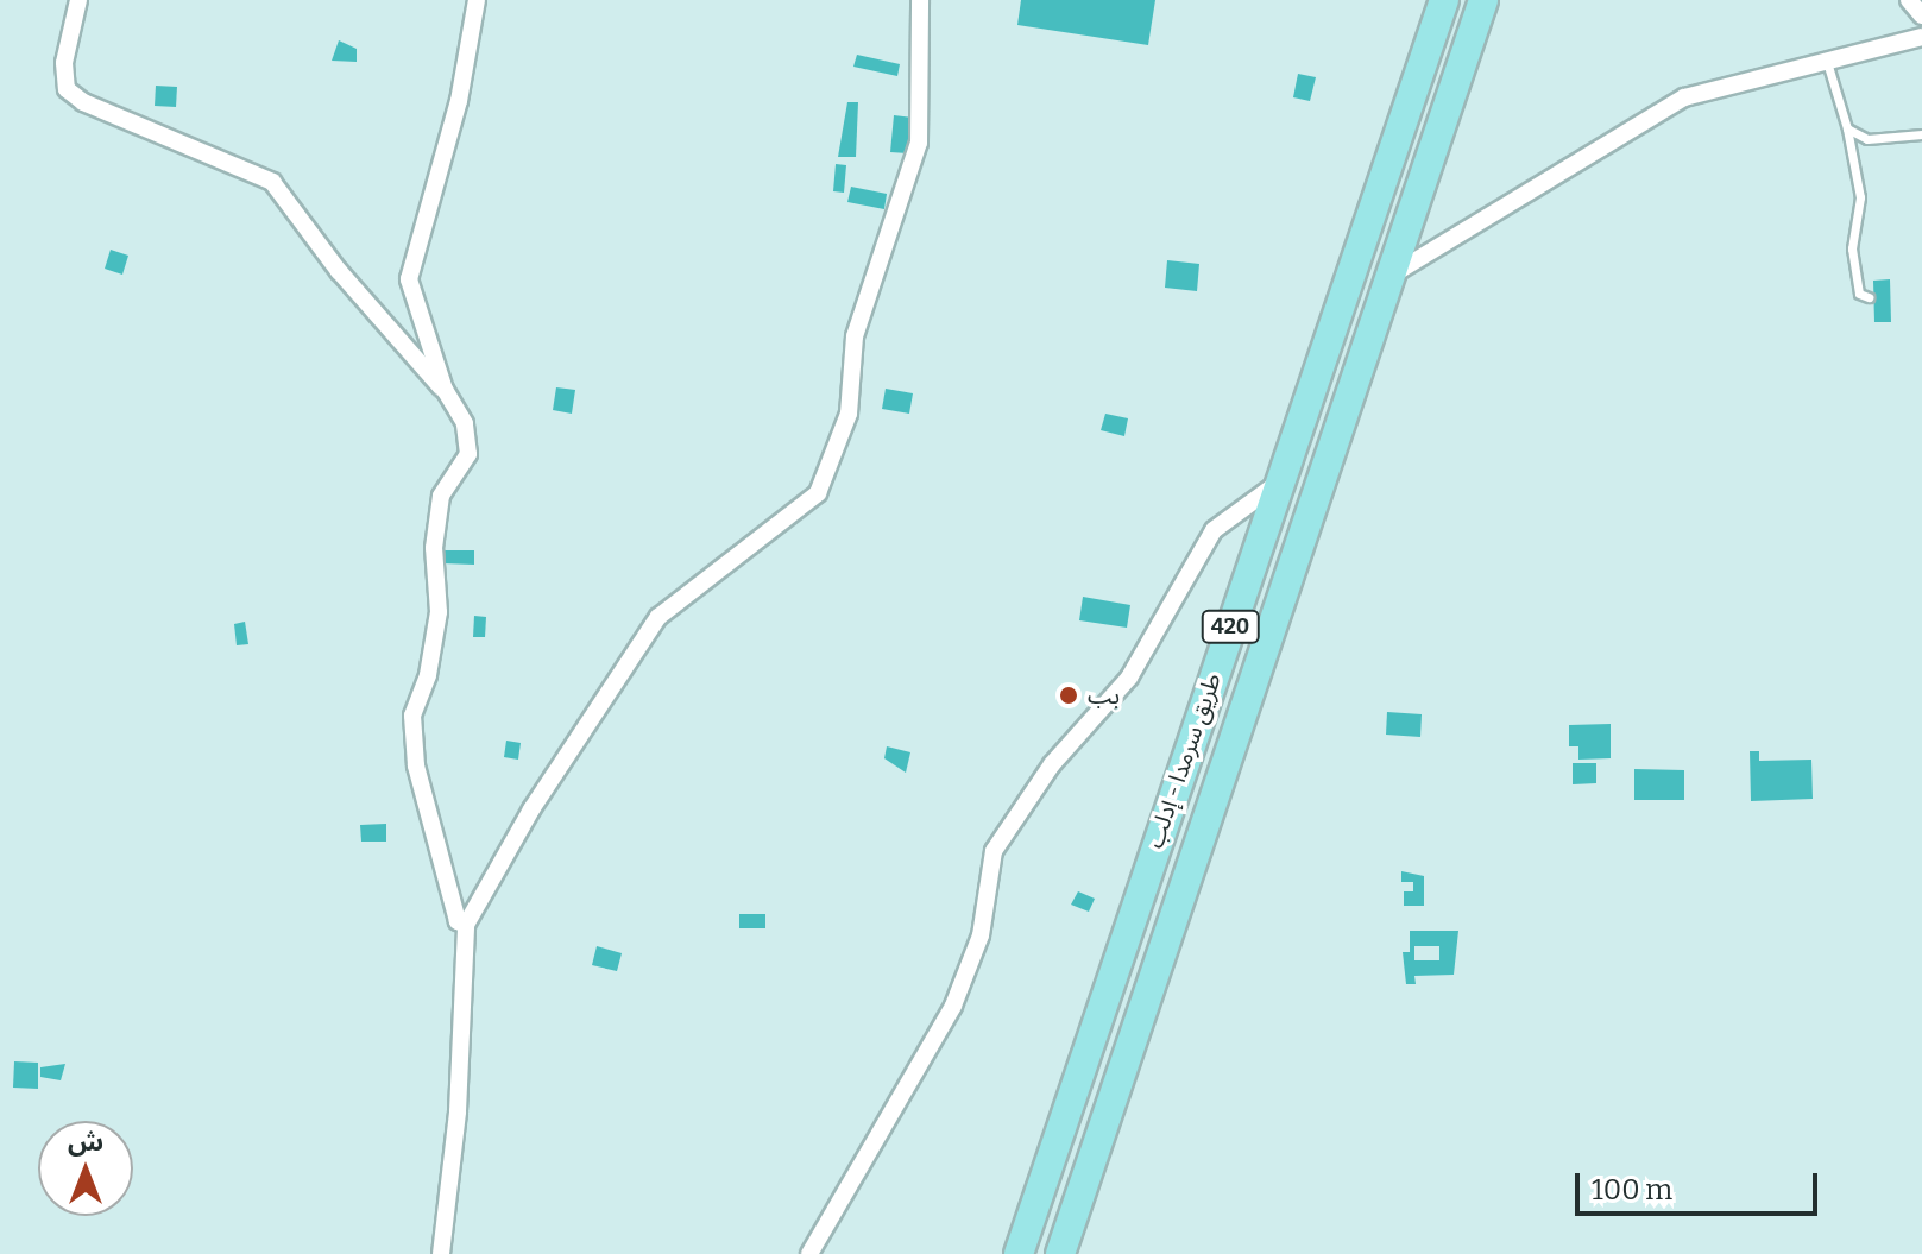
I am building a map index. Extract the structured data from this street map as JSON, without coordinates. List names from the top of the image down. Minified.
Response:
{"streets":{"highway":["420","طريق سرمدا - إدلب"]},"places":["بب"],"scale_bar":"100 m","north":"top"}
